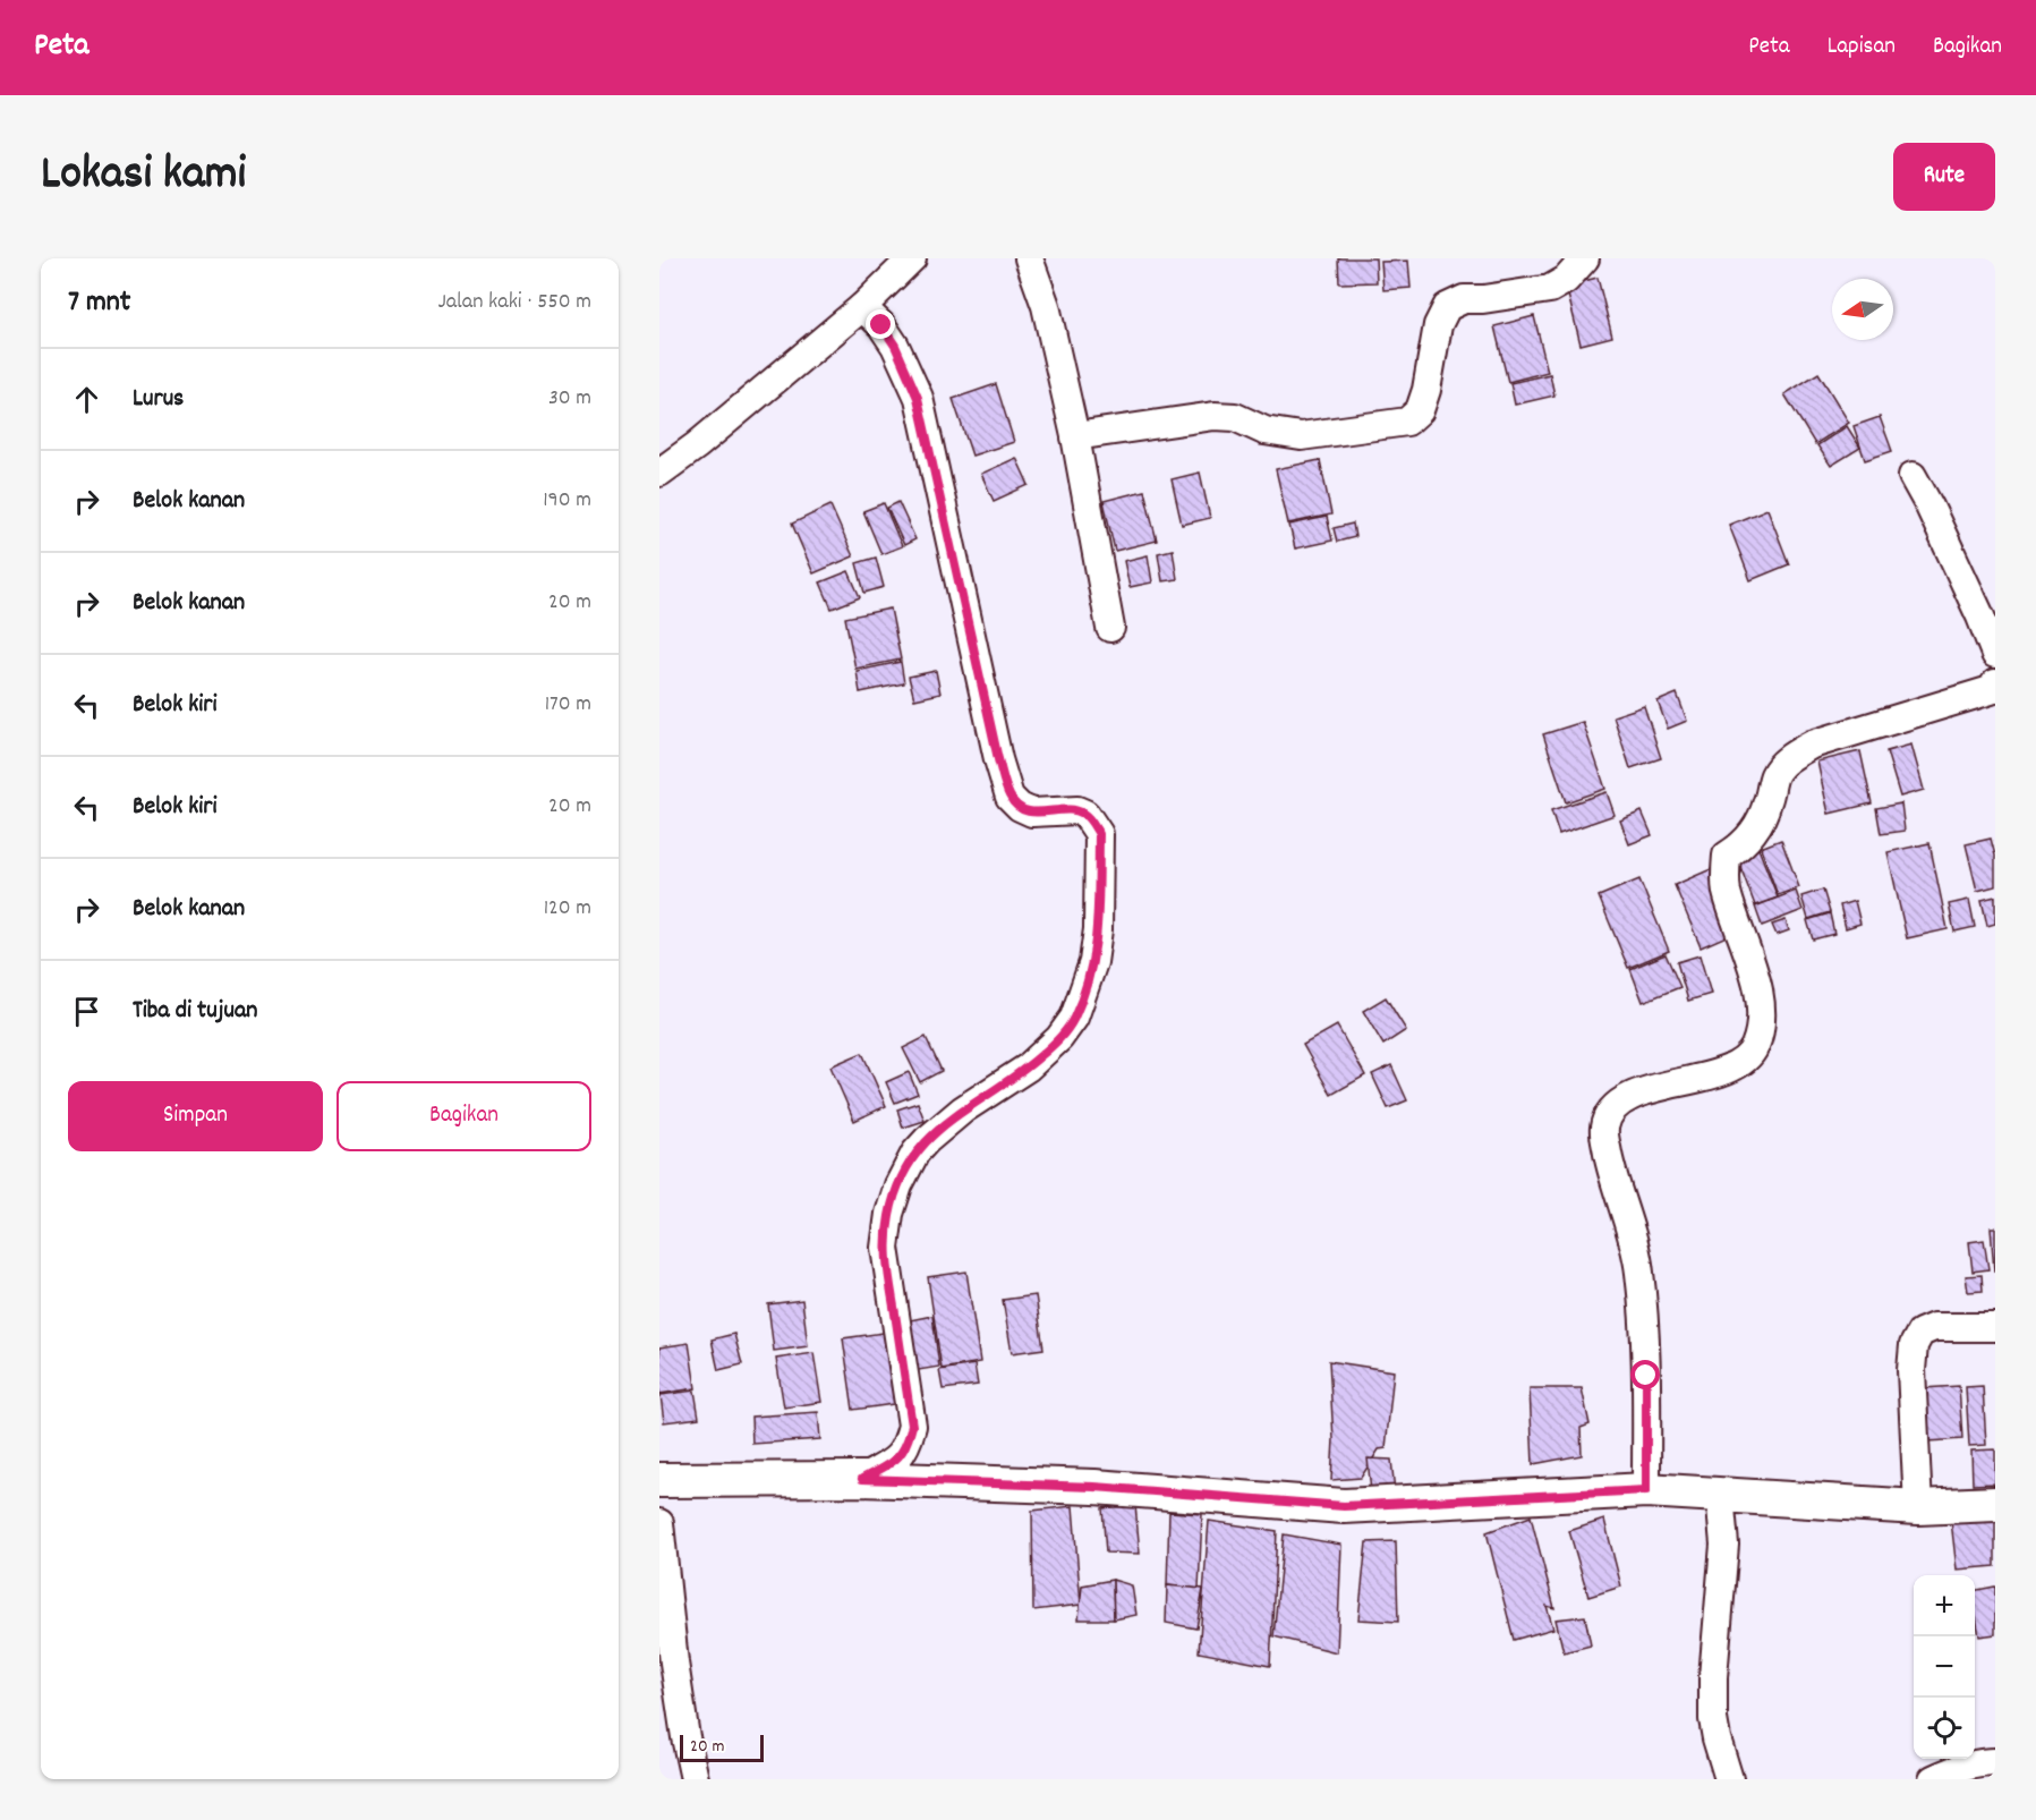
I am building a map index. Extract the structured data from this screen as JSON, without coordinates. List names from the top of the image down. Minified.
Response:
{"scale_bar":"20 m","north":"left","page":{"header":"Peta","nav":["Peta","Lapisan","Bagikan"],"title":"Lokasi kami","buttons":["Rute",["Simpan","Bagikan"]],"heading":["7 mnt","Jalan kaki · 550 m"],"list":[["Lurus","30 m"],["Belok kanan","190 m"],["Belok kanan","20 m"],["Belok kiri","170 m"],["Belok kiri","20 m"],["Belok kanan","120 m"],"Tiba di tujuan"],"map_buttons":["+","−"],"scale":"20 m"}}
